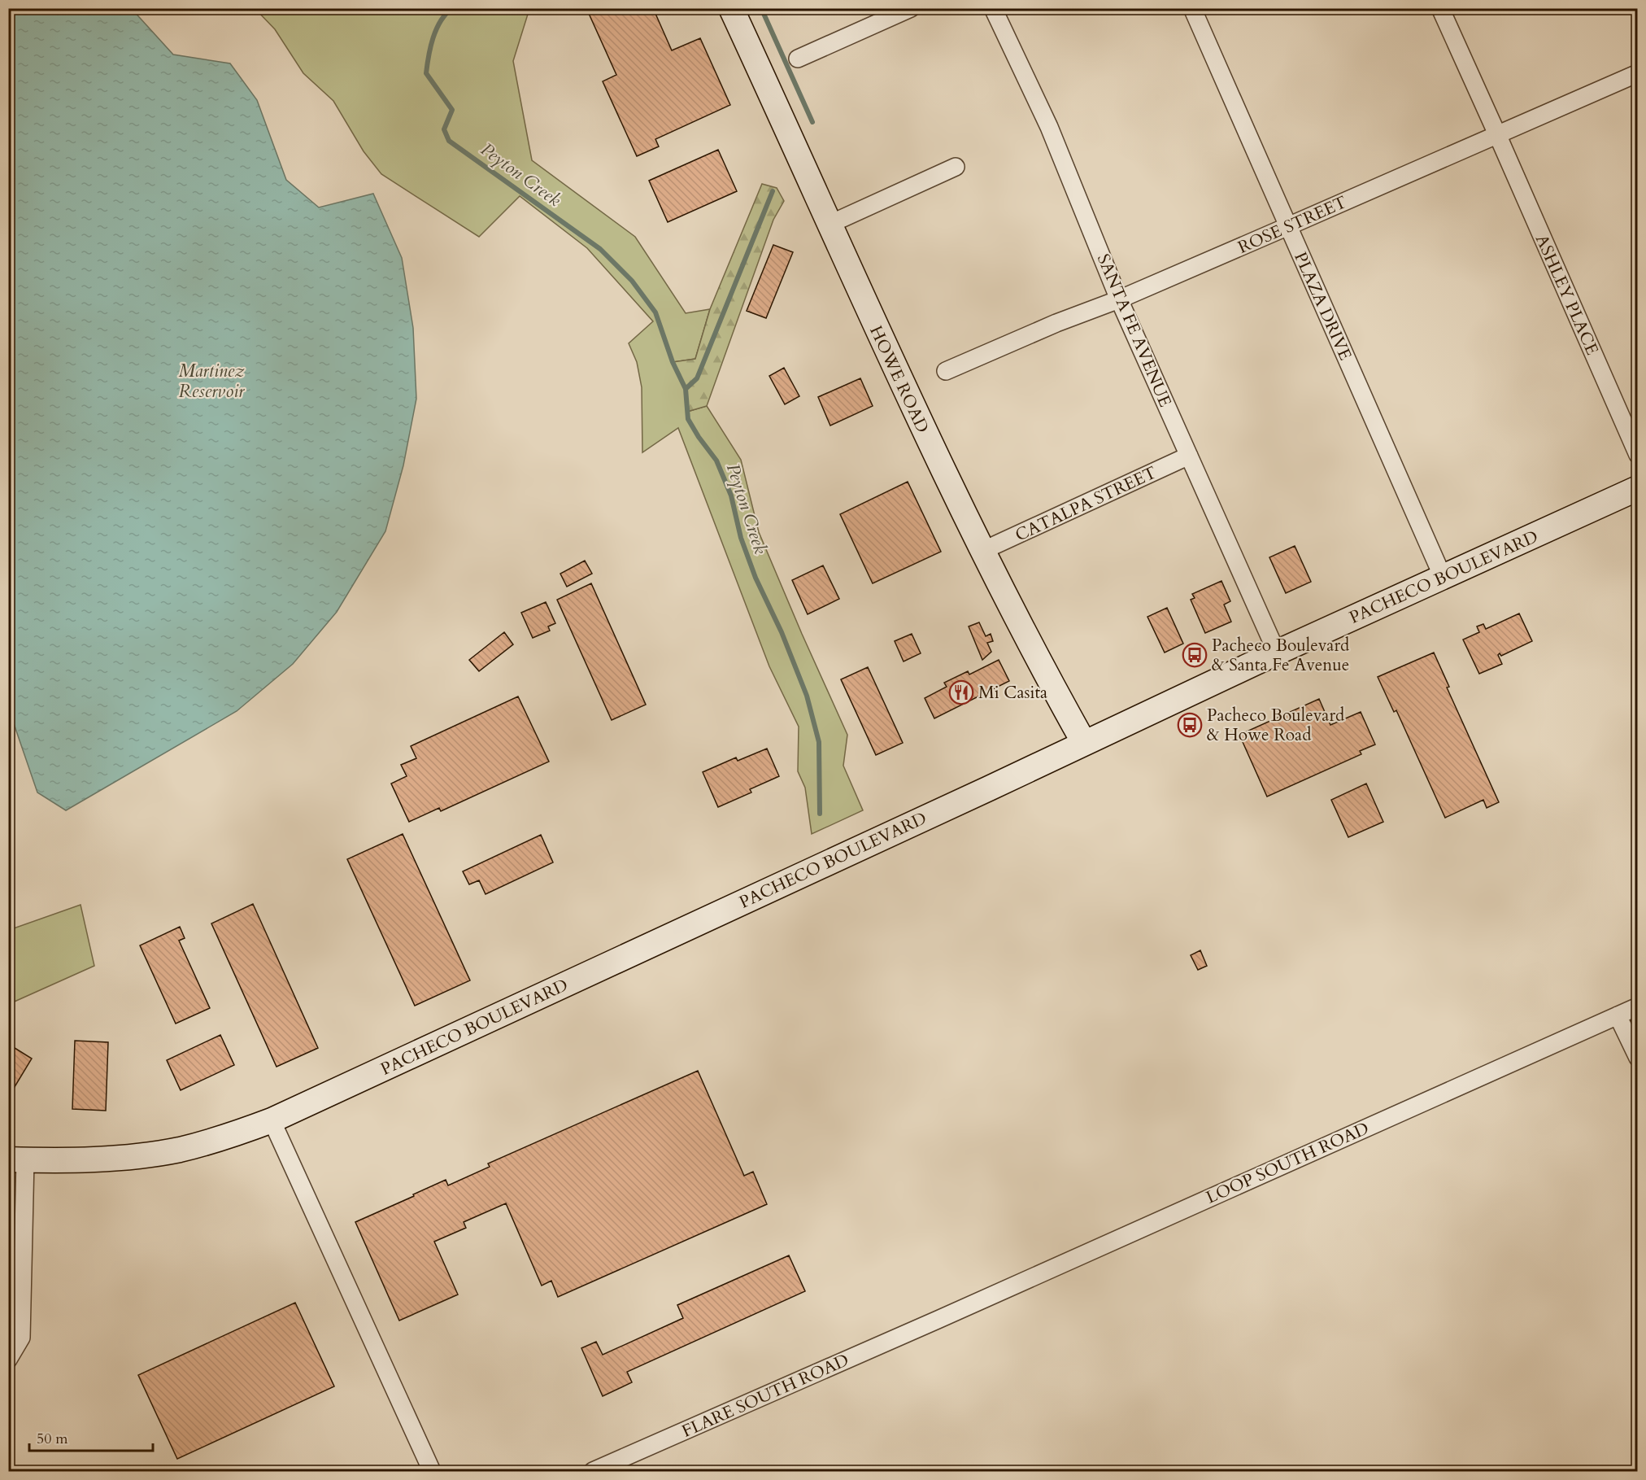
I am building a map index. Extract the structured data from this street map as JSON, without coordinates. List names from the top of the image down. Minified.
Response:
{"streets":{"main road":["HOWE ROAD","PACHECO BOULEVARD"],"street":["ROSE STREET","ASHLEY PLACE","PLAZA DRIVE","SANTA FE AVENUE","CATALPA STREET","LOOP SOUTH ROAD","FLARE SOUTH ROAD"]},"crossings":[["ROSE STREET","ASHLEY PLACE"],["ROSE STREET","PLAZA DRIVE"],["ROSE STREET","SANTA FE AVENUE"],["PLAZA DRIVE","PACHECO BOULEVARD"],["SANTA FE AVENUE","CATALPA STREET"],["SANTA FE AVENUE","PACHECO BOULEVARD"],["HOWE ROAD","CATALPA STREET"],["HOWE ROAD","PACHECO BOULEVARD"],["LOOP SOUTH ROAD","FLARE SOUTH ROAD"]],"water":["Peyton Creek","Martinez Reservoir"],"places":{"bus stop":["Pacheco Boulevard & Santa Fe Avenue","Pacheco Boulevard & Howe Road"],"restaurant":["Mi Casita"]},"scale_bar":"50 m"}
